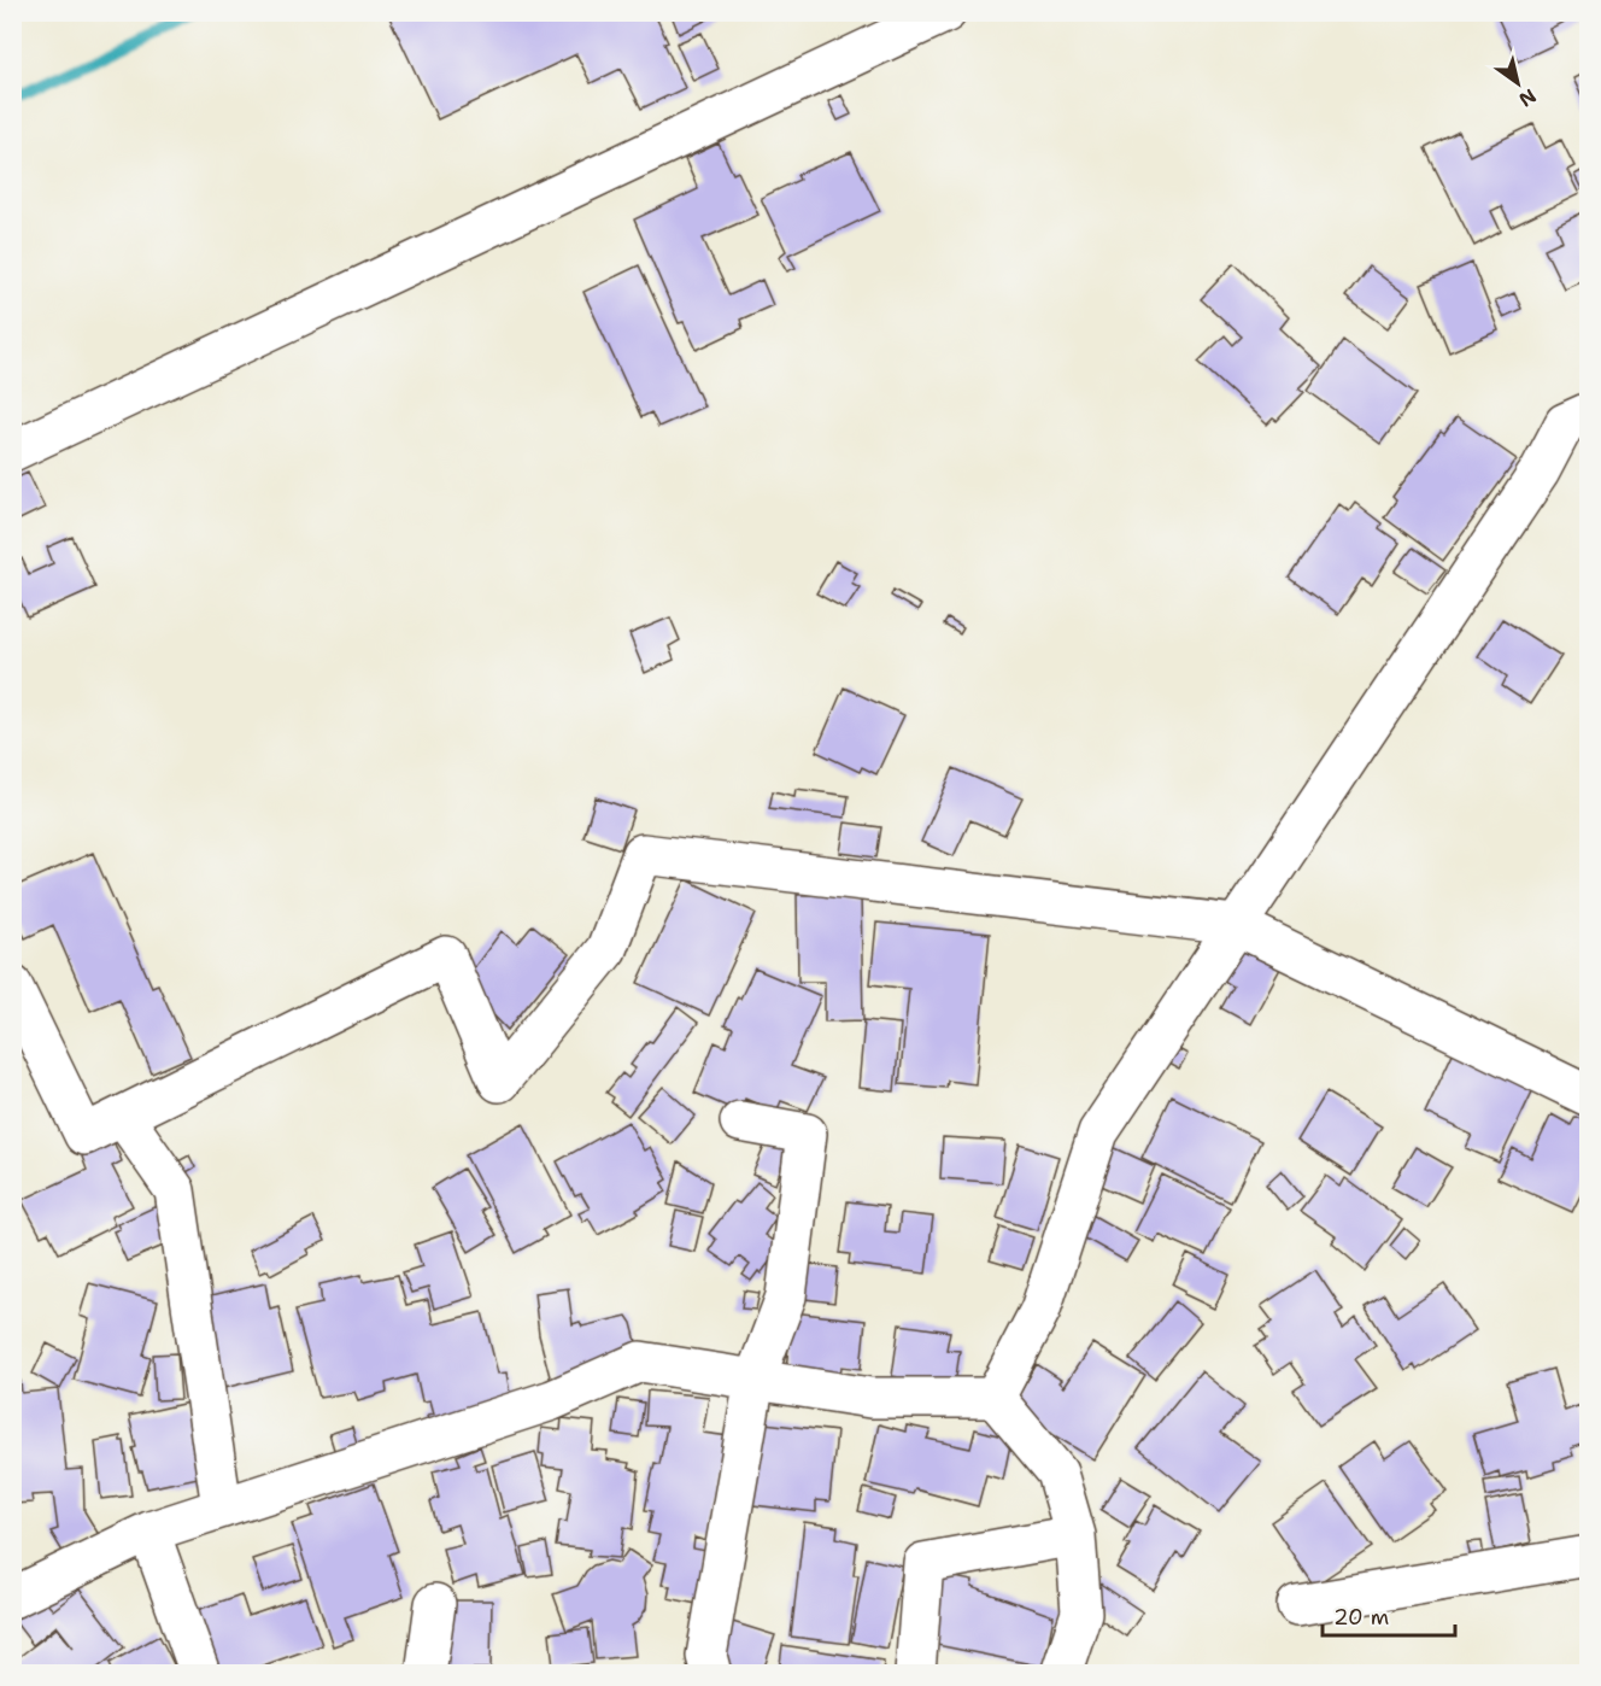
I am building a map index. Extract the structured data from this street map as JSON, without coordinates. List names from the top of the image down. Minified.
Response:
{"scale_bar":"20 m","north":"bottom right"}
